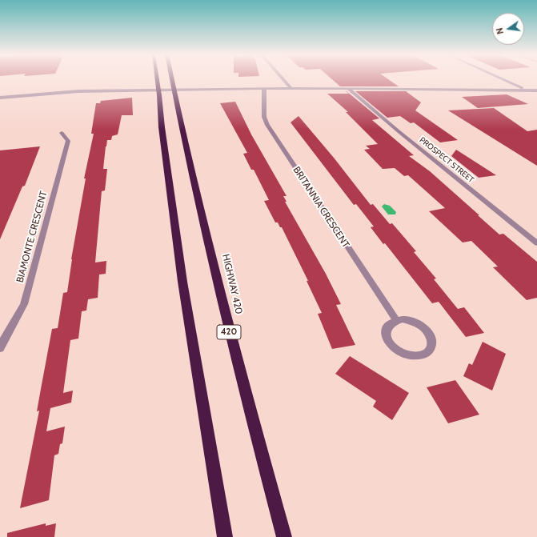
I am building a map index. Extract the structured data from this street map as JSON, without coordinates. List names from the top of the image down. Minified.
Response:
{"streets":{"highway":["HIGHWAY 420","420"],"street":["PROSPECT STREET","BRITANNIA CRESCENT","BIAMONTE CRESCENT"]},"north":"left"}
